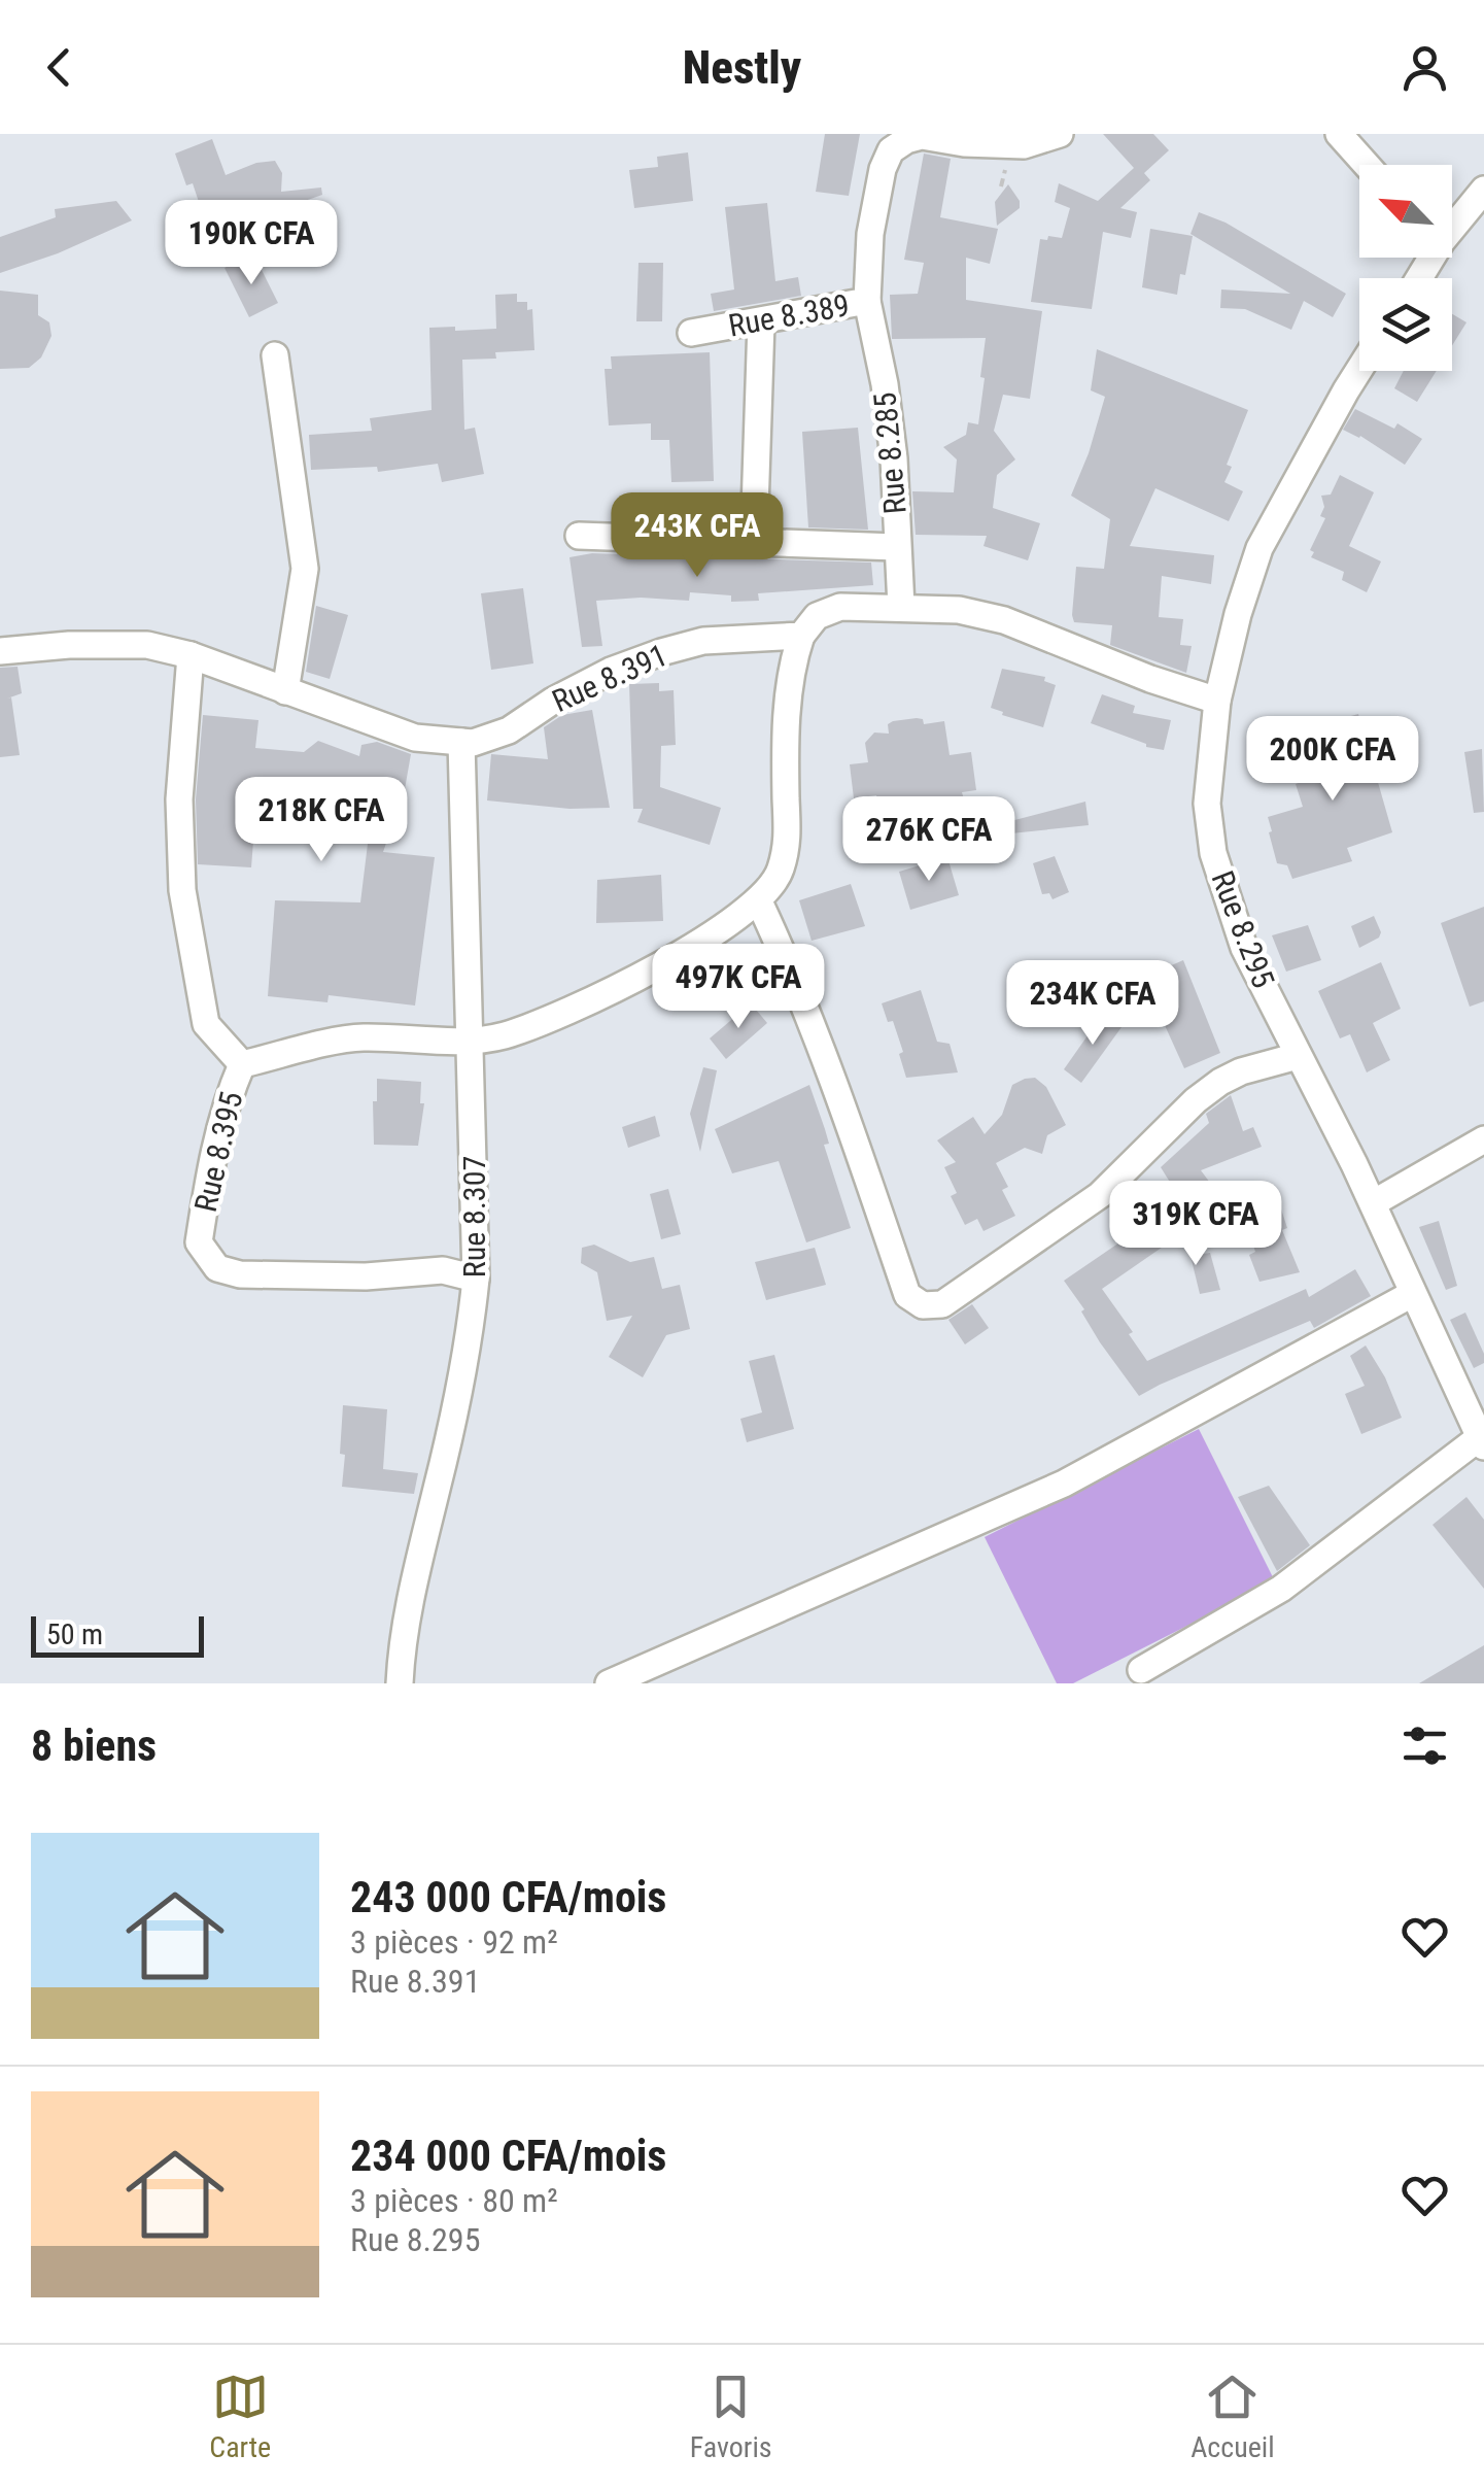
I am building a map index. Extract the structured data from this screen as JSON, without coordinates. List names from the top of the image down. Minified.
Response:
{"streets":{"street":["Rue 8.389","Rue 8.285","Rue 8.391","Rue 8.295","Rue 8.395","Rue 8.307"]},"crossings":[["Rue 8.389","Rue 8.285"],["Rue 8.391","Rue 8.307"],["Rue 8.395","Rue 8.307"]],"scale_bar":"50 m","north":"top left","page":{"header":"Nestly","price":["190K CFA","243K CFA","200K CFA","218K CFA","276K CFA","497K CFA","234K CFA","319K CFA"],"scale":"50 m","heading":"8 biens","list":[{"name":"243 000 CFA/mois","note":"3 pièces · 92 m² · Rue 8.391"},{"name":"234 000 CFA/mois","note":"3 pièces · 80 m² · Rue 8.295"}],"tabs":["Carte","Favoris","Accueil"]}}
